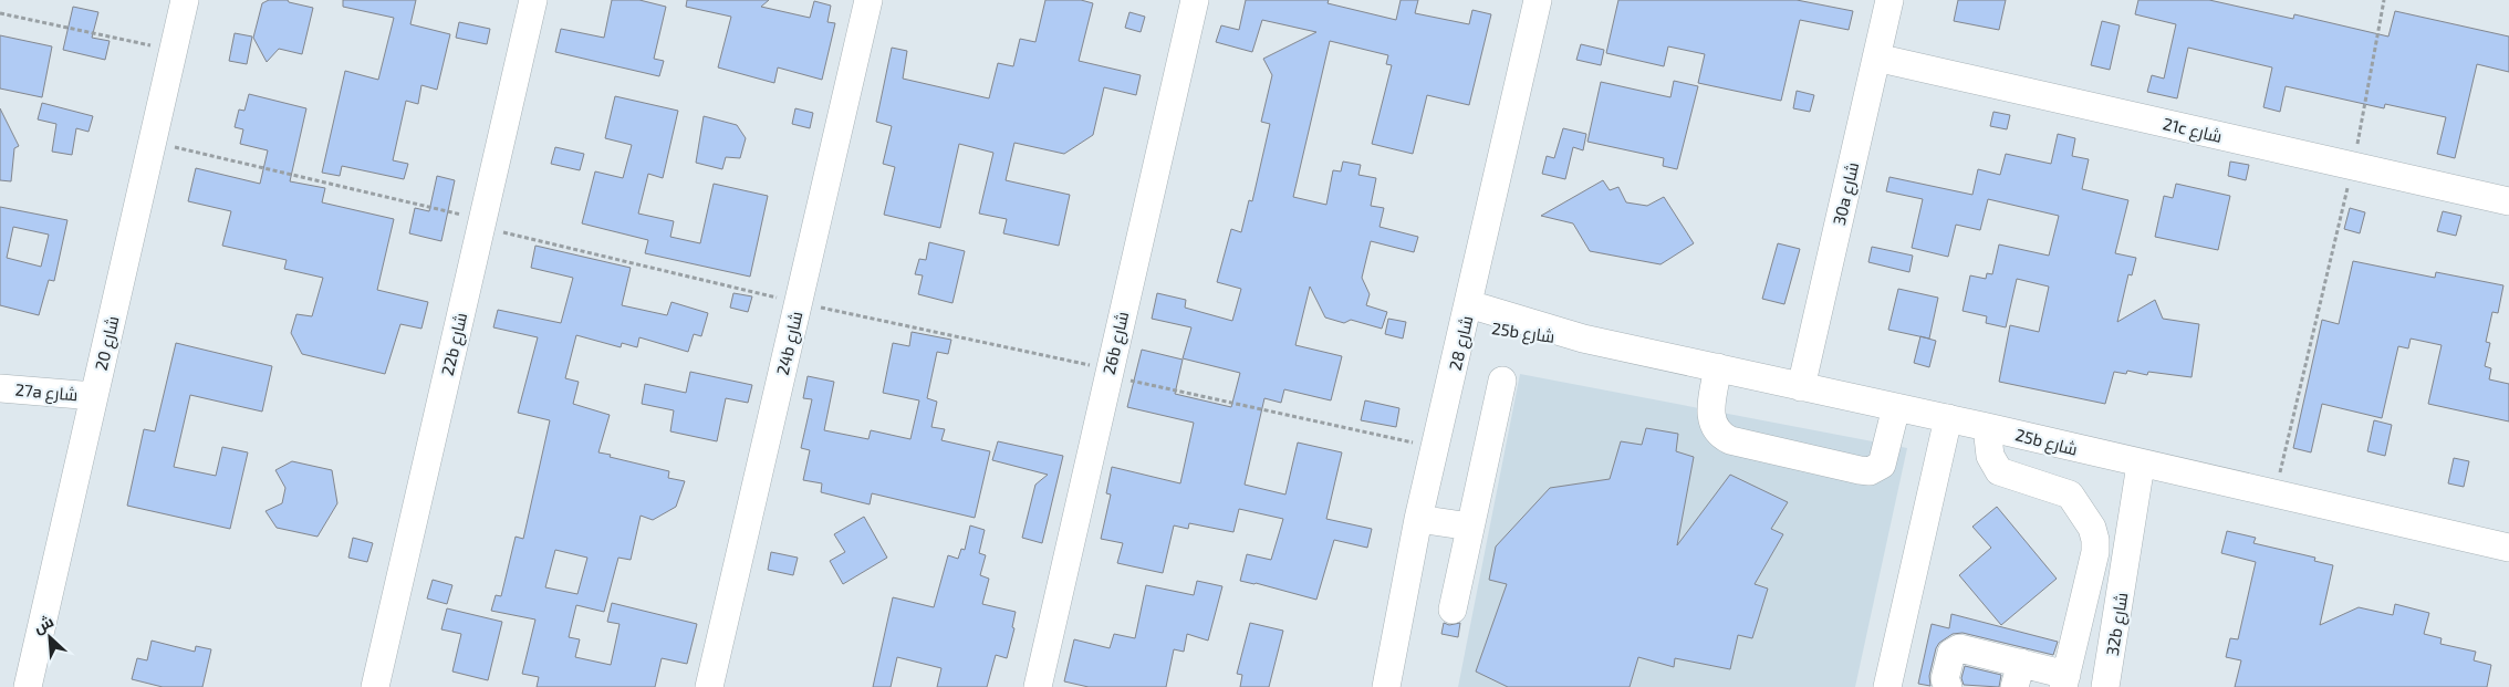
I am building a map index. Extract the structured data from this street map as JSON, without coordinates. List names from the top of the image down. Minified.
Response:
{"streets":{"street":["21c شارع","30a شارع","25b شارع","شارع 20","24b شارع","26b شارع","شارع 28","22b شارع","27a شارع","32b شارع"]},"crossings":[["21c شارع","30a شارع"],["30a شارع","25b شارع"],["25b شارع","شارع 28"],["25b شارع","32b شارع"],["شارع 20","27a شارع"]],"north":"top left"}
